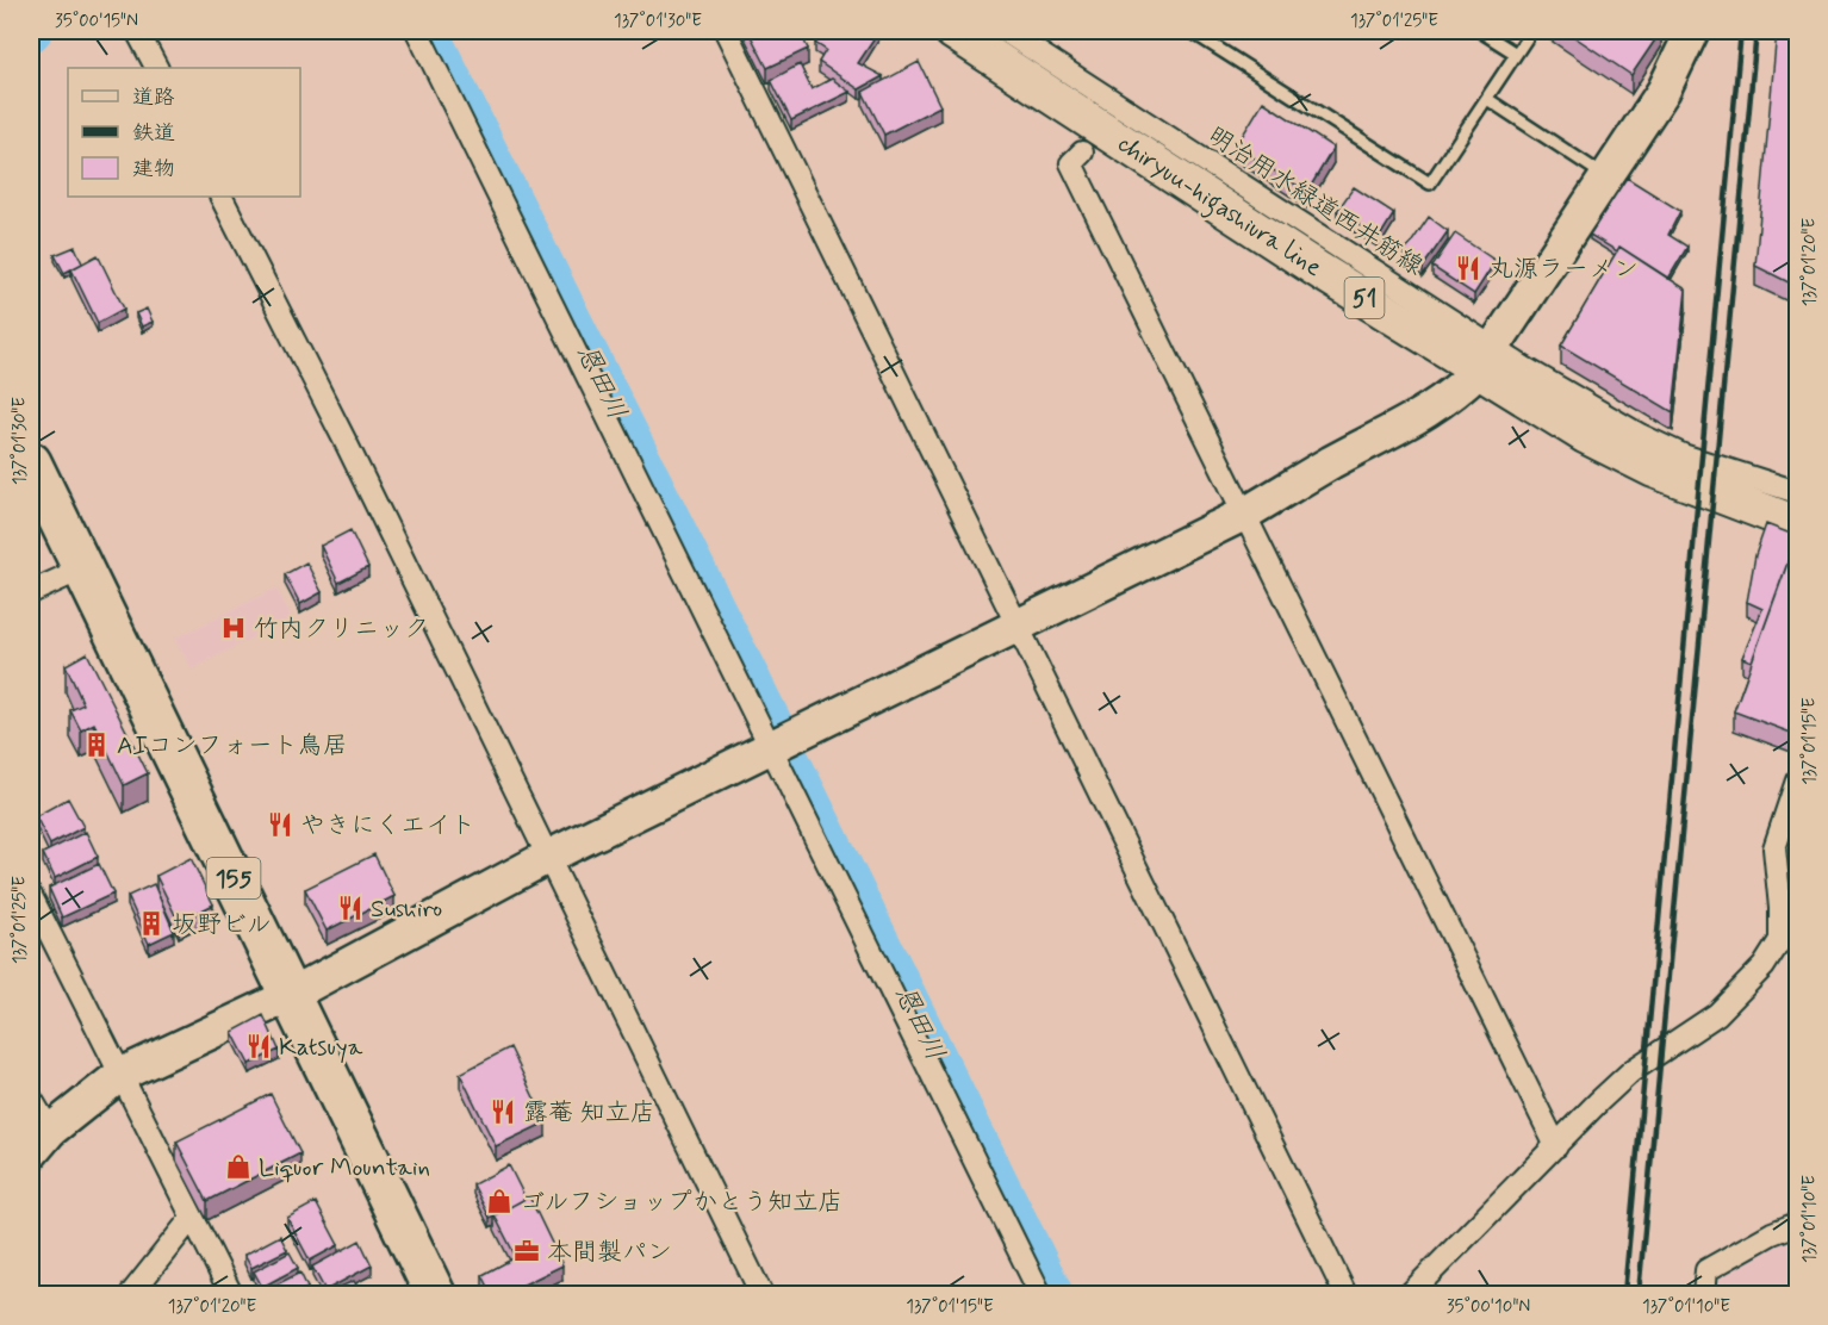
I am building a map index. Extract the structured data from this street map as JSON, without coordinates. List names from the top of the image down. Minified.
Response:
{"streets":{"highway":["155"],"main road":["chiryuu-higashiura line","51"],"street":["明治用水緑道西井筋線"]},"crossings":[["明治用水緑道西井筋線","chiryuu-higashiura line"]],"water":["恩田川"],"places":{"restaurant":["丸源ラーメン","やきにくエイト","Sushiro","Katsuya","露菴 知立店"],"hospital":["竹内クリニック"],"building":["AIコンフォート鳥居","坂野ビル"],"shop":["Liquor Mountain","ゴルフショップかとう知立店"],"office":["本間製パン"]},"legend":["道路","鉄道","建物"],"coordinates":["35°00'15\"N","137°01'30\"E","137°01'25\"E","137°01'20\"E","137°01'15\"E","137°01'10\"E","35°00'10\"N"]}
